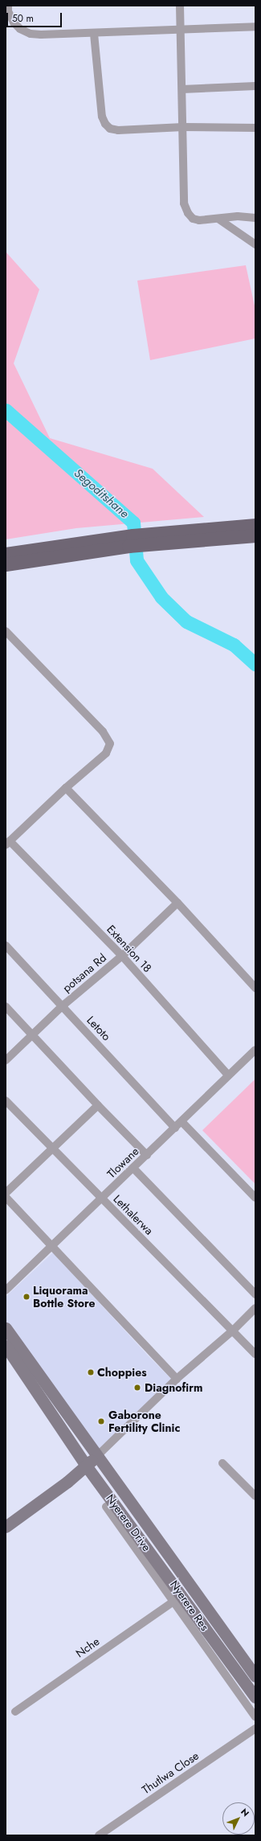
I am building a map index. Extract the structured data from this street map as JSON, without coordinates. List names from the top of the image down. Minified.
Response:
{"streets":{"main road":["Nyerere Drive"],"street":["Extension 18","potsana Rd","Letoto","Tlowane","Lethalerwa","Nyerere Res","Nche","Thutlwa Close"]},"crossings":[["Extension 18","potsana Rd"],["Extension 18","Tlowane"],["potsana Rd","Letoto"],["Letoto","Tlowane"],["Tlowane","Lethalerwa"],["Nyerere Res","Nche"]],"water":["Segoditshane"],"places":["Liquorama Bottle Store","Choppies","Diagnofirm","Gaborone Fertility Clinic"],"scale_bar":"50 m","north":"top right"}
